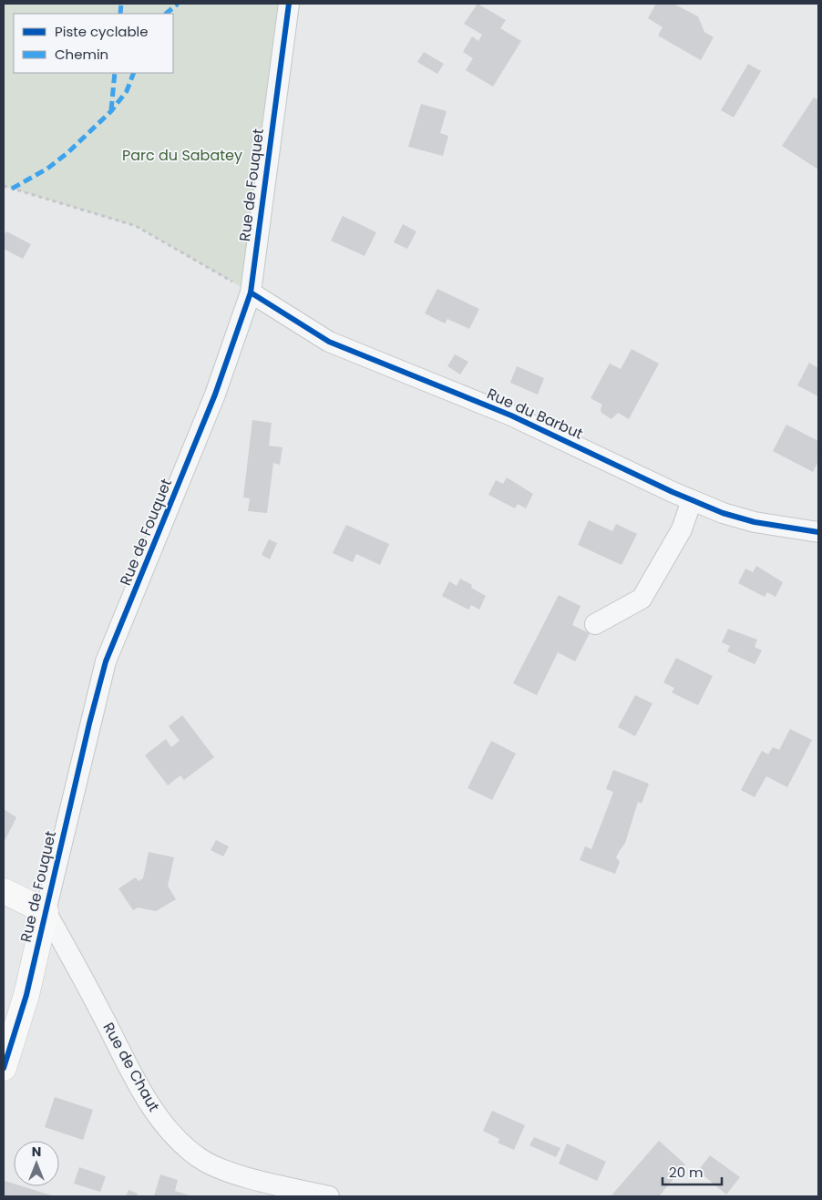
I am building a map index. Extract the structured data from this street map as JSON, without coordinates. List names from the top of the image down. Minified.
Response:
{"streets":{"street":["Rue de Fouquet","Rue du Barbut","Rue de Chaut"]},"crossings":[["Rue de Fouquet","Rue du Barbut"],["Rue de Fouquet","Rue de Chaut"]],"parks":["Parc du Sabatey"],"legend":["Piste cyclable","Chemin"],"scale_bar":"20 m","north":"top"}
